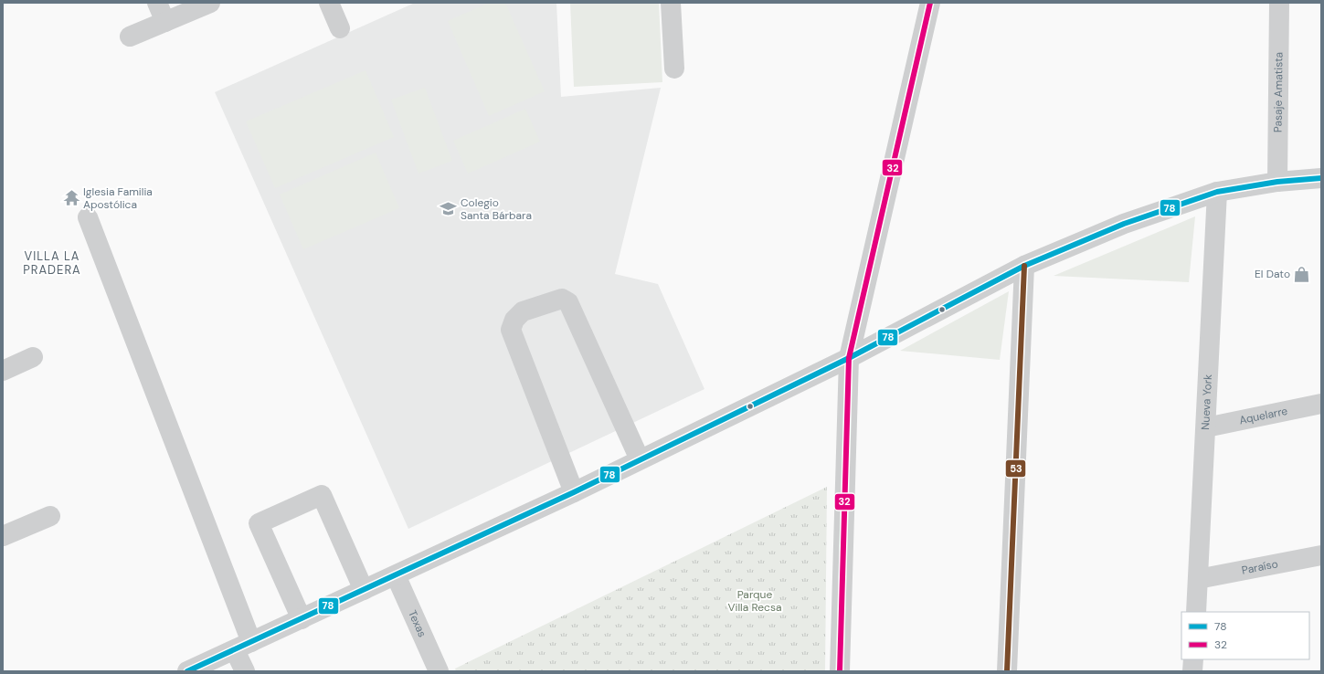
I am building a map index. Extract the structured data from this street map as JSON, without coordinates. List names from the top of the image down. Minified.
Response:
{"streets":{"street":["Pasaje Amatista","Nueva York","Aquelarre","Paraíso","Texas"]},"crossings":[["Nueva York","Aquelarre"],["Nueva York","Paraíso"]],"districts":["VILLA LA PRADERA"],"parks":["Parque Villa Recsa"],"places":{"temple":["Iglesia Familia Apostólica"],"school or university":["Colegio Santa Bárbara"],"shop":["El Dato"]},"lines":["transit line 32","transit line 78","transit line 53"],"legend":["78","32"]}
